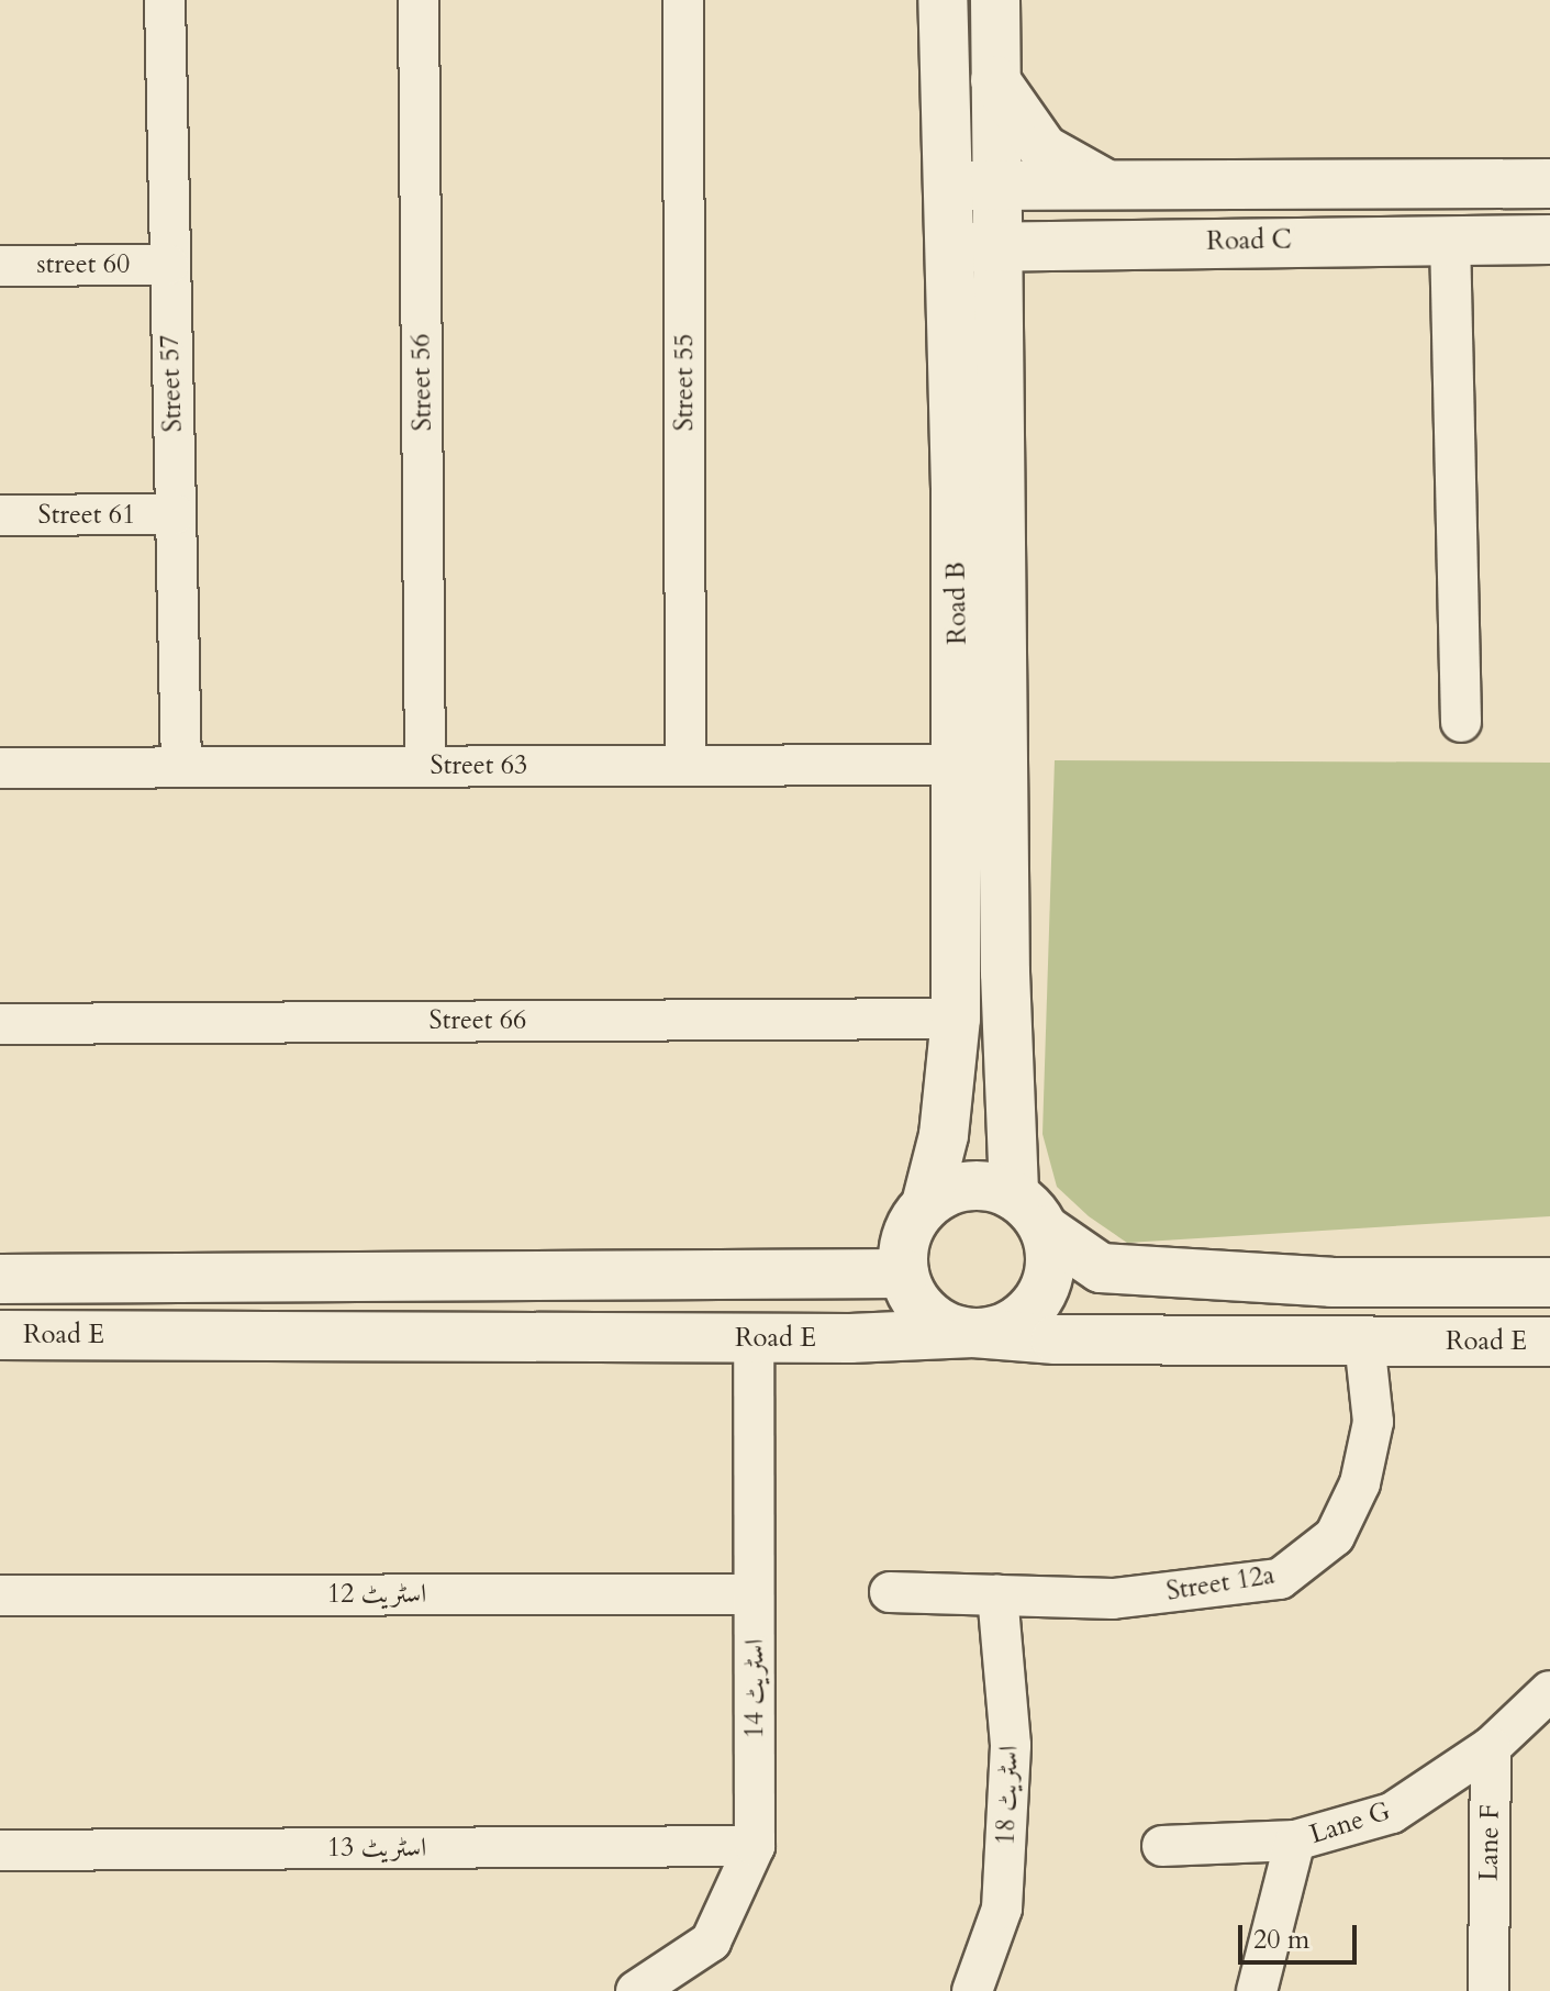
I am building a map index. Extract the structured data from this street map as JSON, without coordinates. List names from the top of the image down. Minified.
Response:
{"streets":{"street":["Road C","street 60","Street 56","Street 55","Street 57","Street 61","Road B","Street 63","Street 66","Road E","Street 12a","اسٹریٹ 12","اسٹریٹ 14","اسٹریٹ 18","Lane G","Lane F","اسٹریٹ 13"]},"crossings":[["Road C","Road B"],["street 60","Street 57"],["Street 56","Street 63"],["Street 55","Street 63"],["Street 57","Street 61"],["Street 57","Street 63"],["Road B","Street 63"],["Road B","Street 66"],["Road B","Road E"],["Road E","Street 12a"],["Road E","اسٹریٹ 14"],["Street 12a","اسٹریٹ 18"],["اسٹریٹ 12","اسٹریٹ 14"],["اسٹریٹ 14","اسٹریٹ 13"],["Lane G","Lane F"]],"scale_bar":"20 m"}
